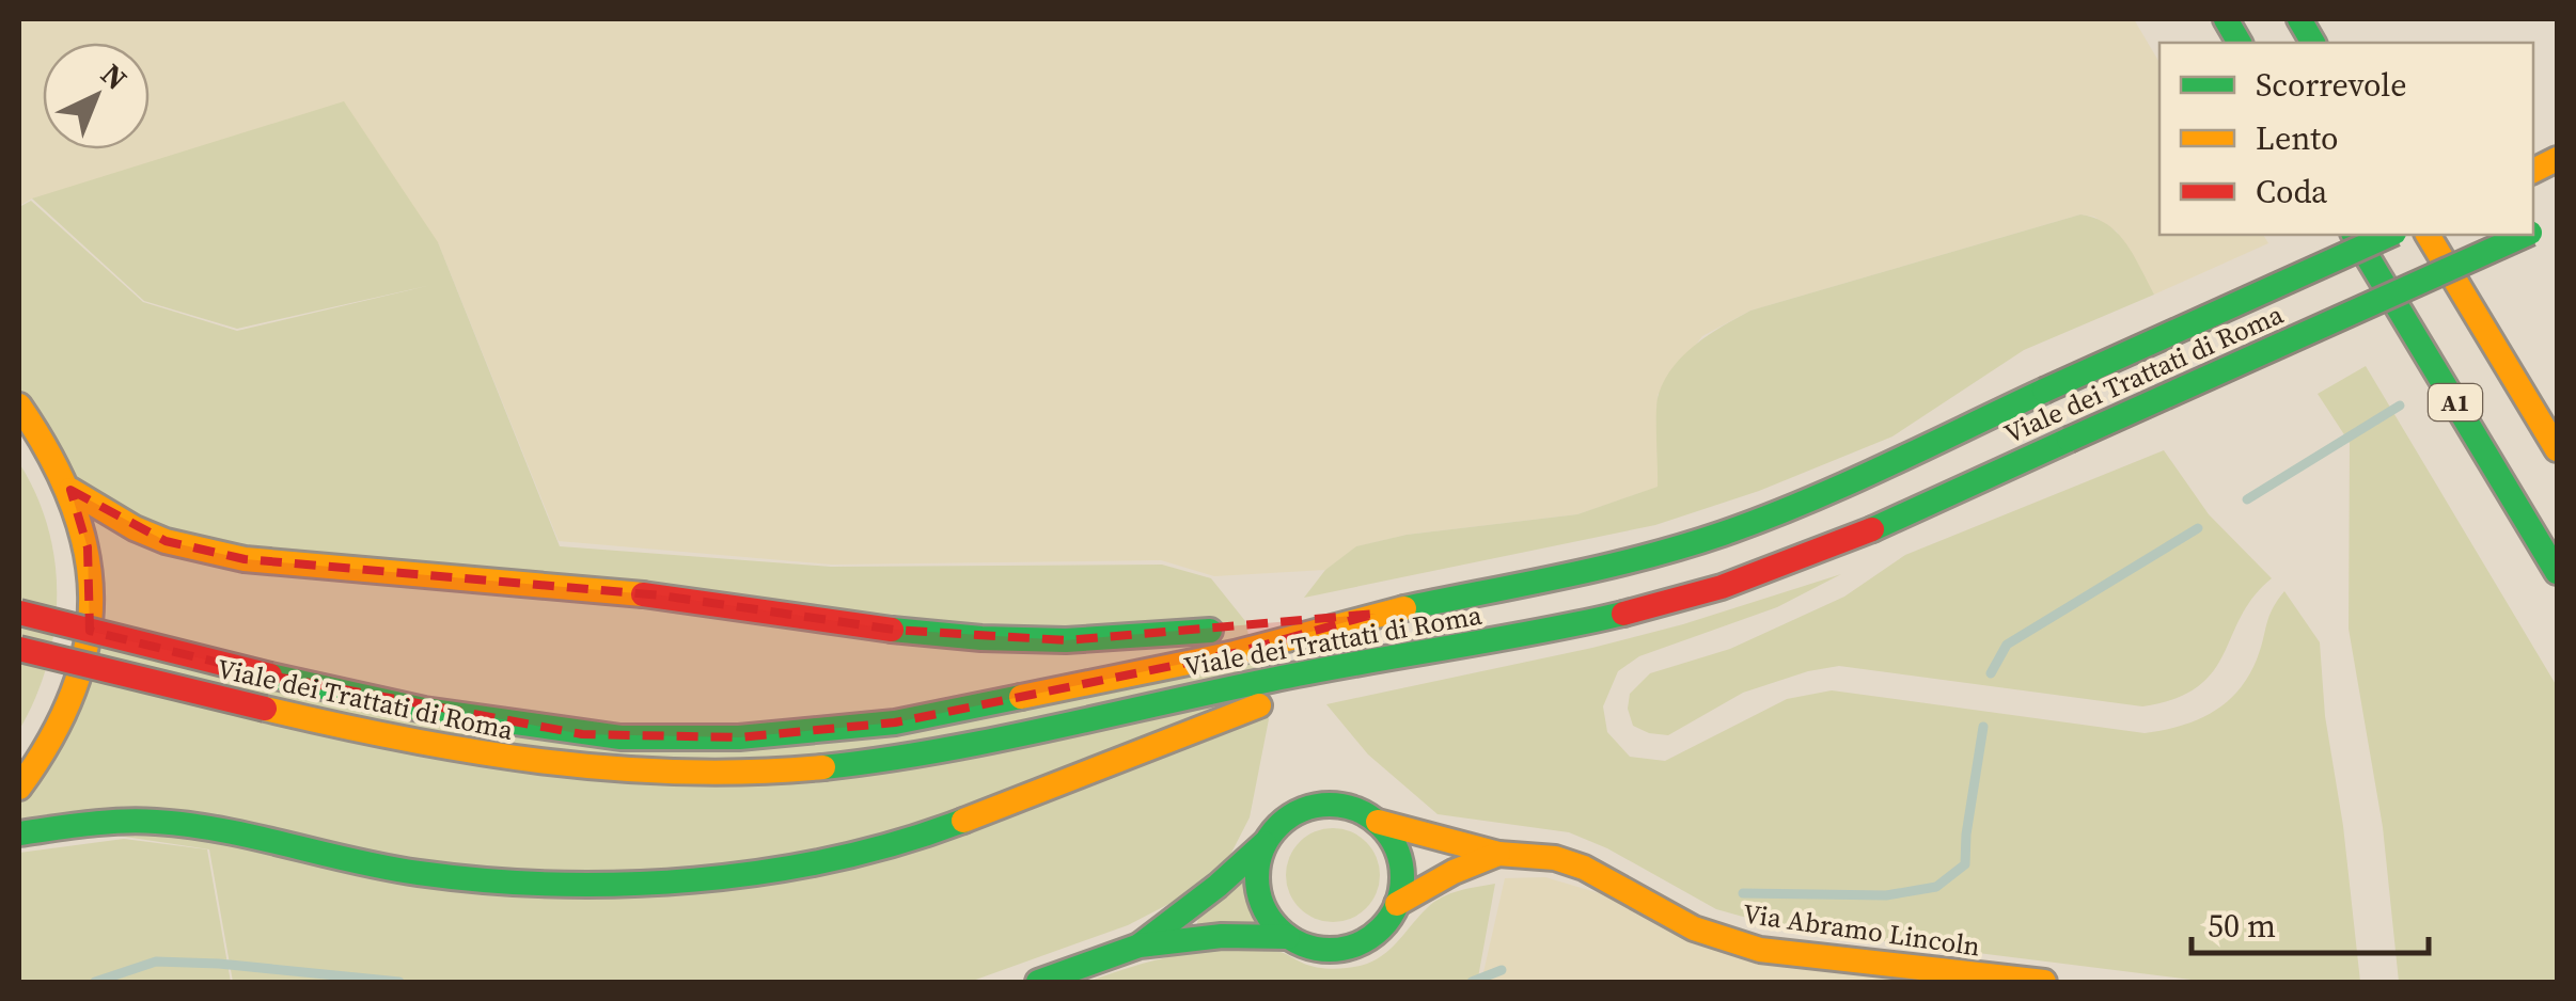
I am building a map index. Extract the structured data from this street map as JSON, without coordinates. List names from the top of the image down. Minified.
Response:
{"streets":{"main road":["Viale dei Trattati di Roma","A1","Via Abramo Lincoln"]},"legend":["Scorrevole","Lento","Coda"],"scale_bar":"50 m","north":"top right"}
